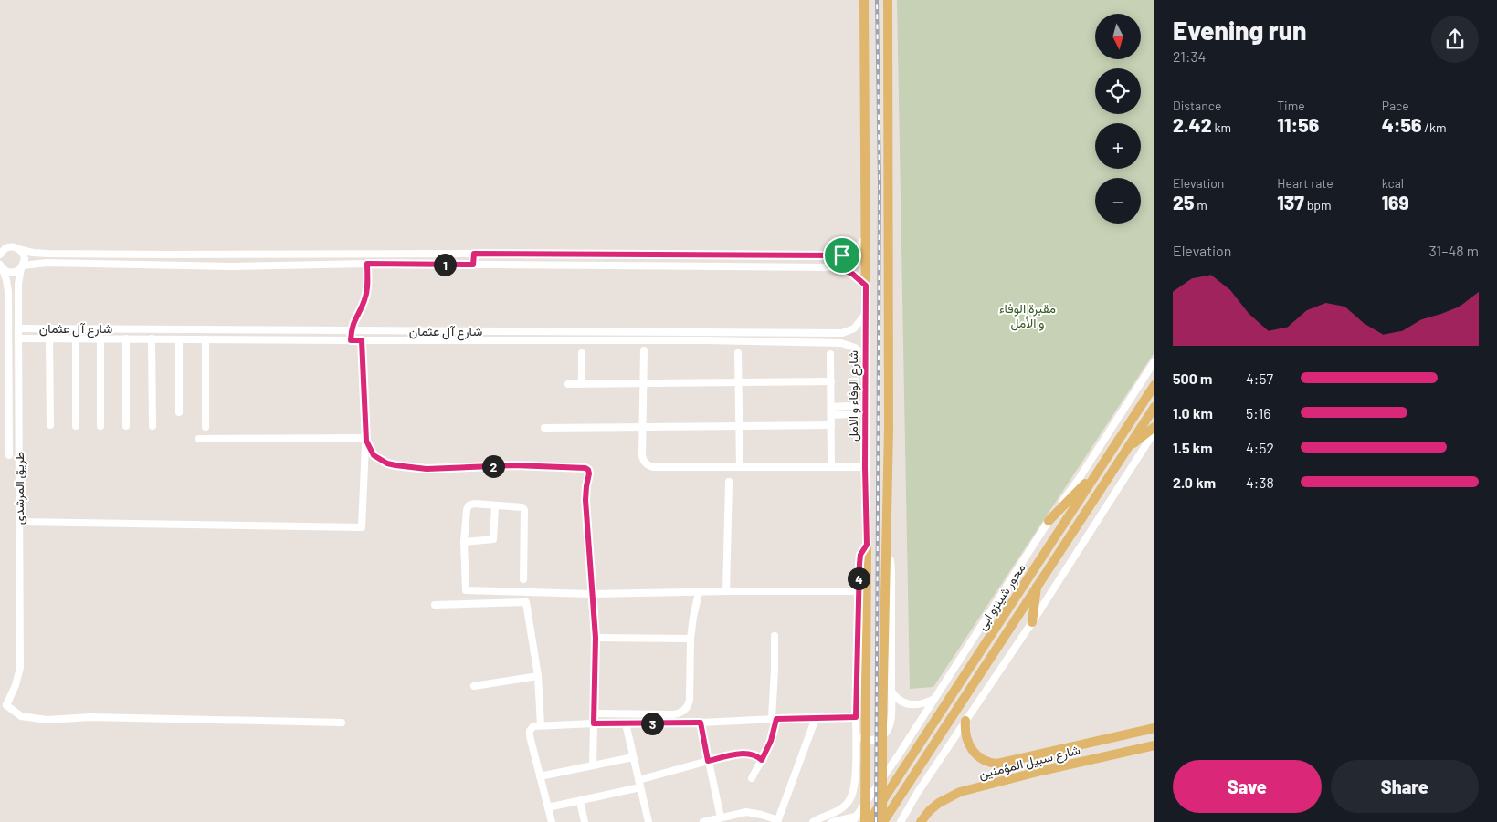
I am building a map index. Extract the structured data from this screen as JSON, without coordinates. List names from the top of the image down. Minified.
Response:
{"streets":{"main road":["شارع الوفاء و الامل","محور شينزو ابى","شارع سبيل المؤمنين"],"street":["شارع آل عثمان","طريق المرشدى"]},"crossings":[["شارع آل عثمان","طريق المرشدى"]],"parks":["مقبرة الوفاء و الأمل"],"north":"bottom","page":{"heading":["Evening run","21:34"],"map_buttons":["+","−"],"stats":[["Distance","2.42 km"],["Time","11:56"],["Pace","4:56 /km"],["Elevation","25 m"],["Heart rate","137 bpm"],["kcal","169"]],"chart":["Elevation","31–48 m"],"pins":["1","2","4","3"],"list":[{"name":"500 m","note":"4:57"},{"name":"1.0 km","note":"5:16"},{"name":"1.5 km","note":"4:52"},{"name":"2.0 km","note":"4:38"}],"buttons":["Save","Share"]}}
